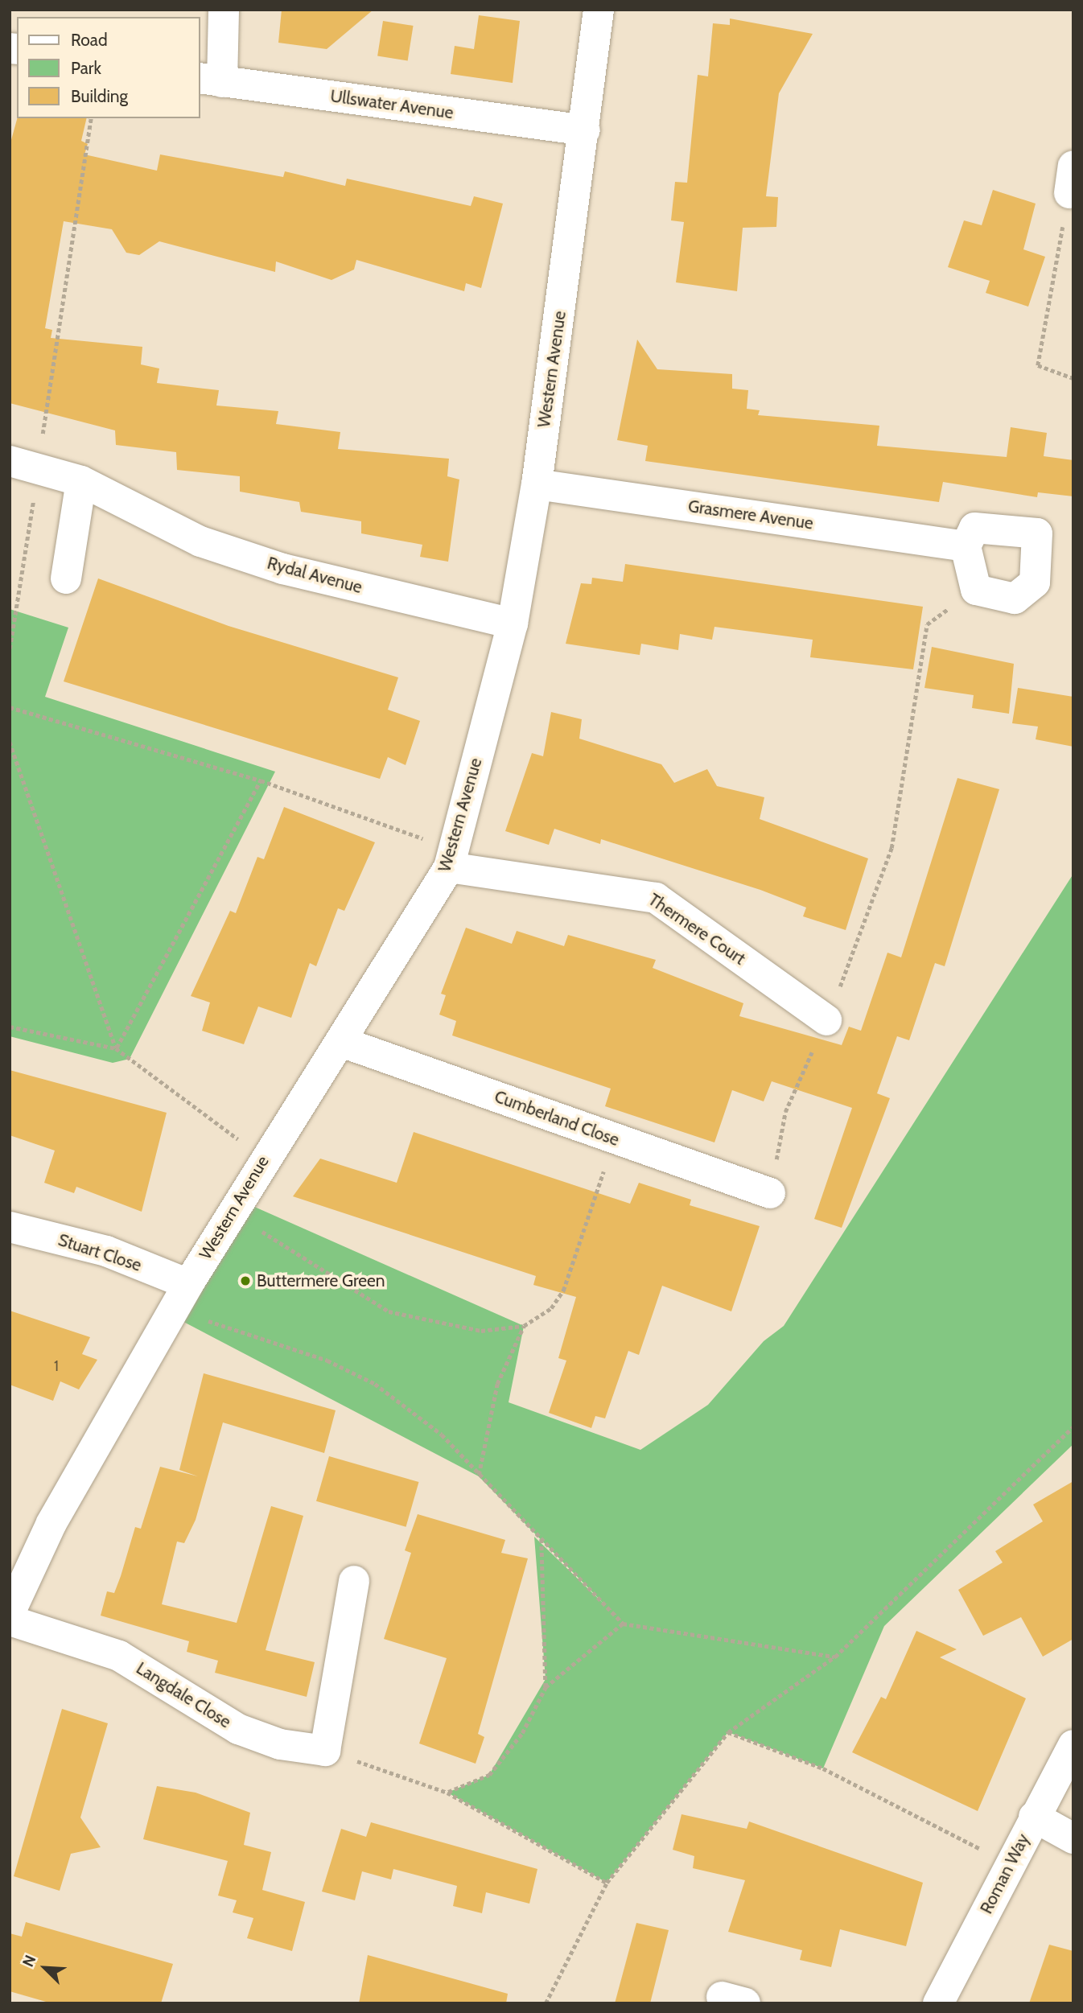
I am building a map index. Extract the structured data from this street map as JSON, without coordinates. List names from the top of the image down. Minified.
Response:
{"streets":{"street":["Ullswater Avenue","Western Avenue","Grasmere Avenue","Rydal Avenue","Thermere Court","Cumberland Close","Stuart Close","Langdale Close","Roman Way"]},"crossings":[["Ullswater Avenue","Western Avenue"],["Western Avenue","Grasmere Avenue"],["Western Avenue","Rydal Avenue"],["Western Avenue","Thermere Court"],["Western Avenue","Cumberland Close"],["Western Avenue","Stuart Close"]],"places":["Buttermere Green"],"house_numbers":["1"],"legend":["Road","Park","Building"],"north":"top left"}
